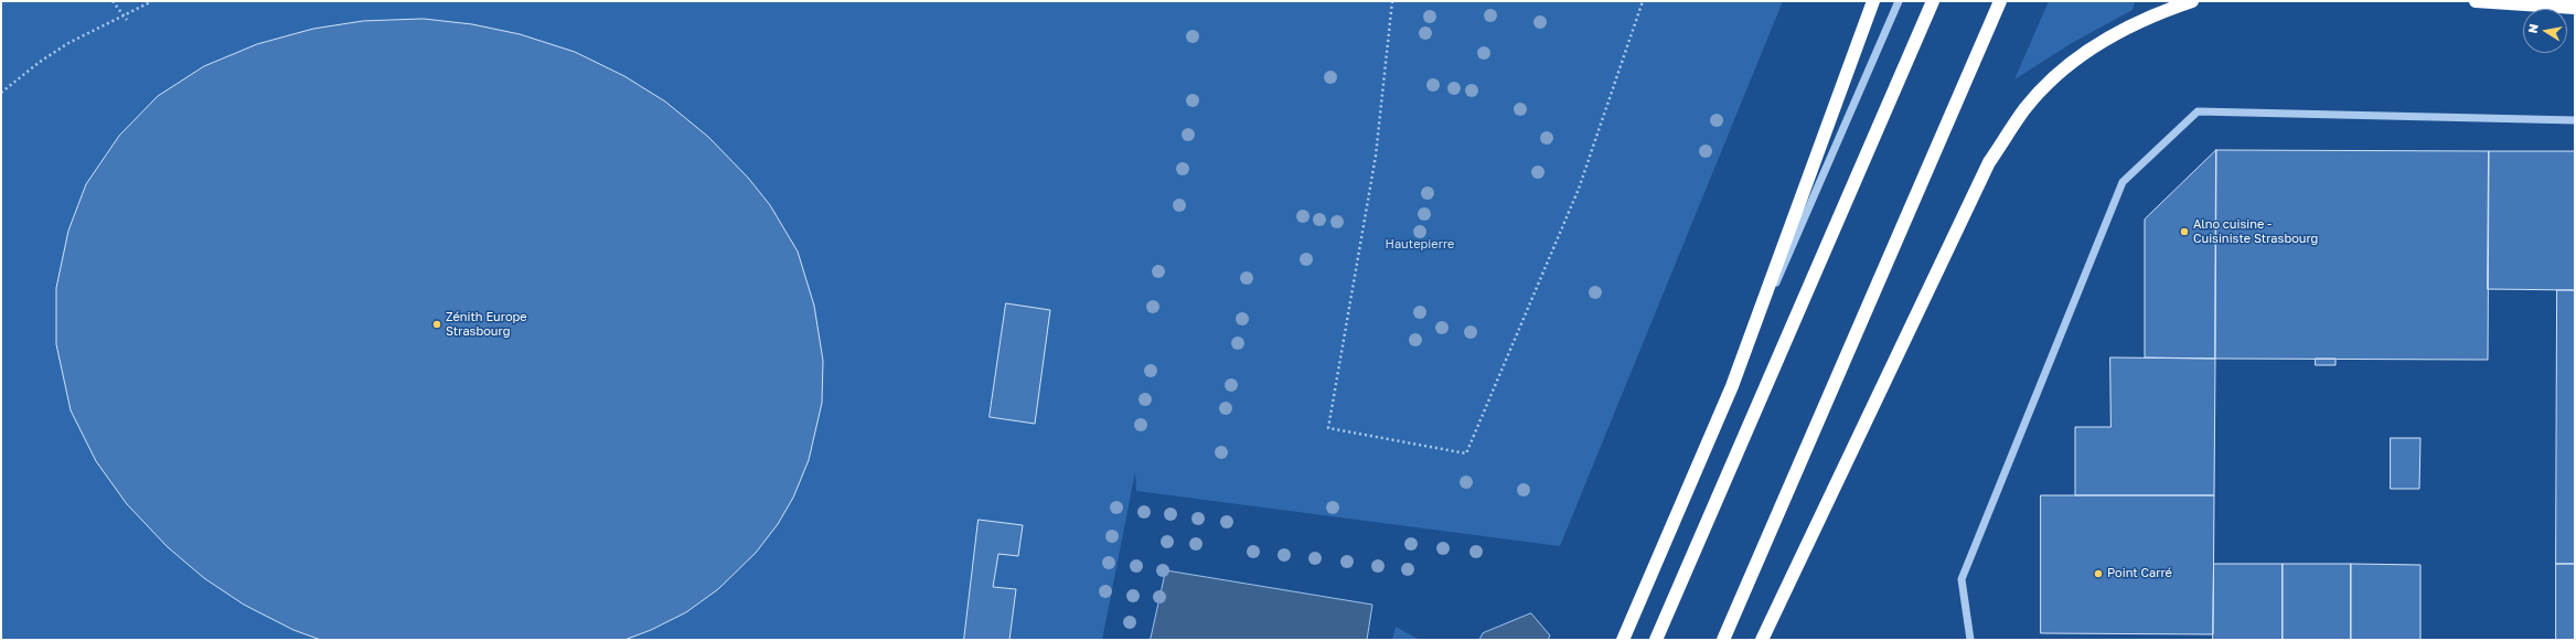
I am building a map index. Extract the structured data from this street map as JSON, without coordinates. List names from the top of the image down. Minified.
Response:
{"parks":["Hautepierre"],"places":["Alno cuisine - Cuisiniste Strasbourg","Zénith Europe Strasbourg","Point Carré"],"north":"left"}
